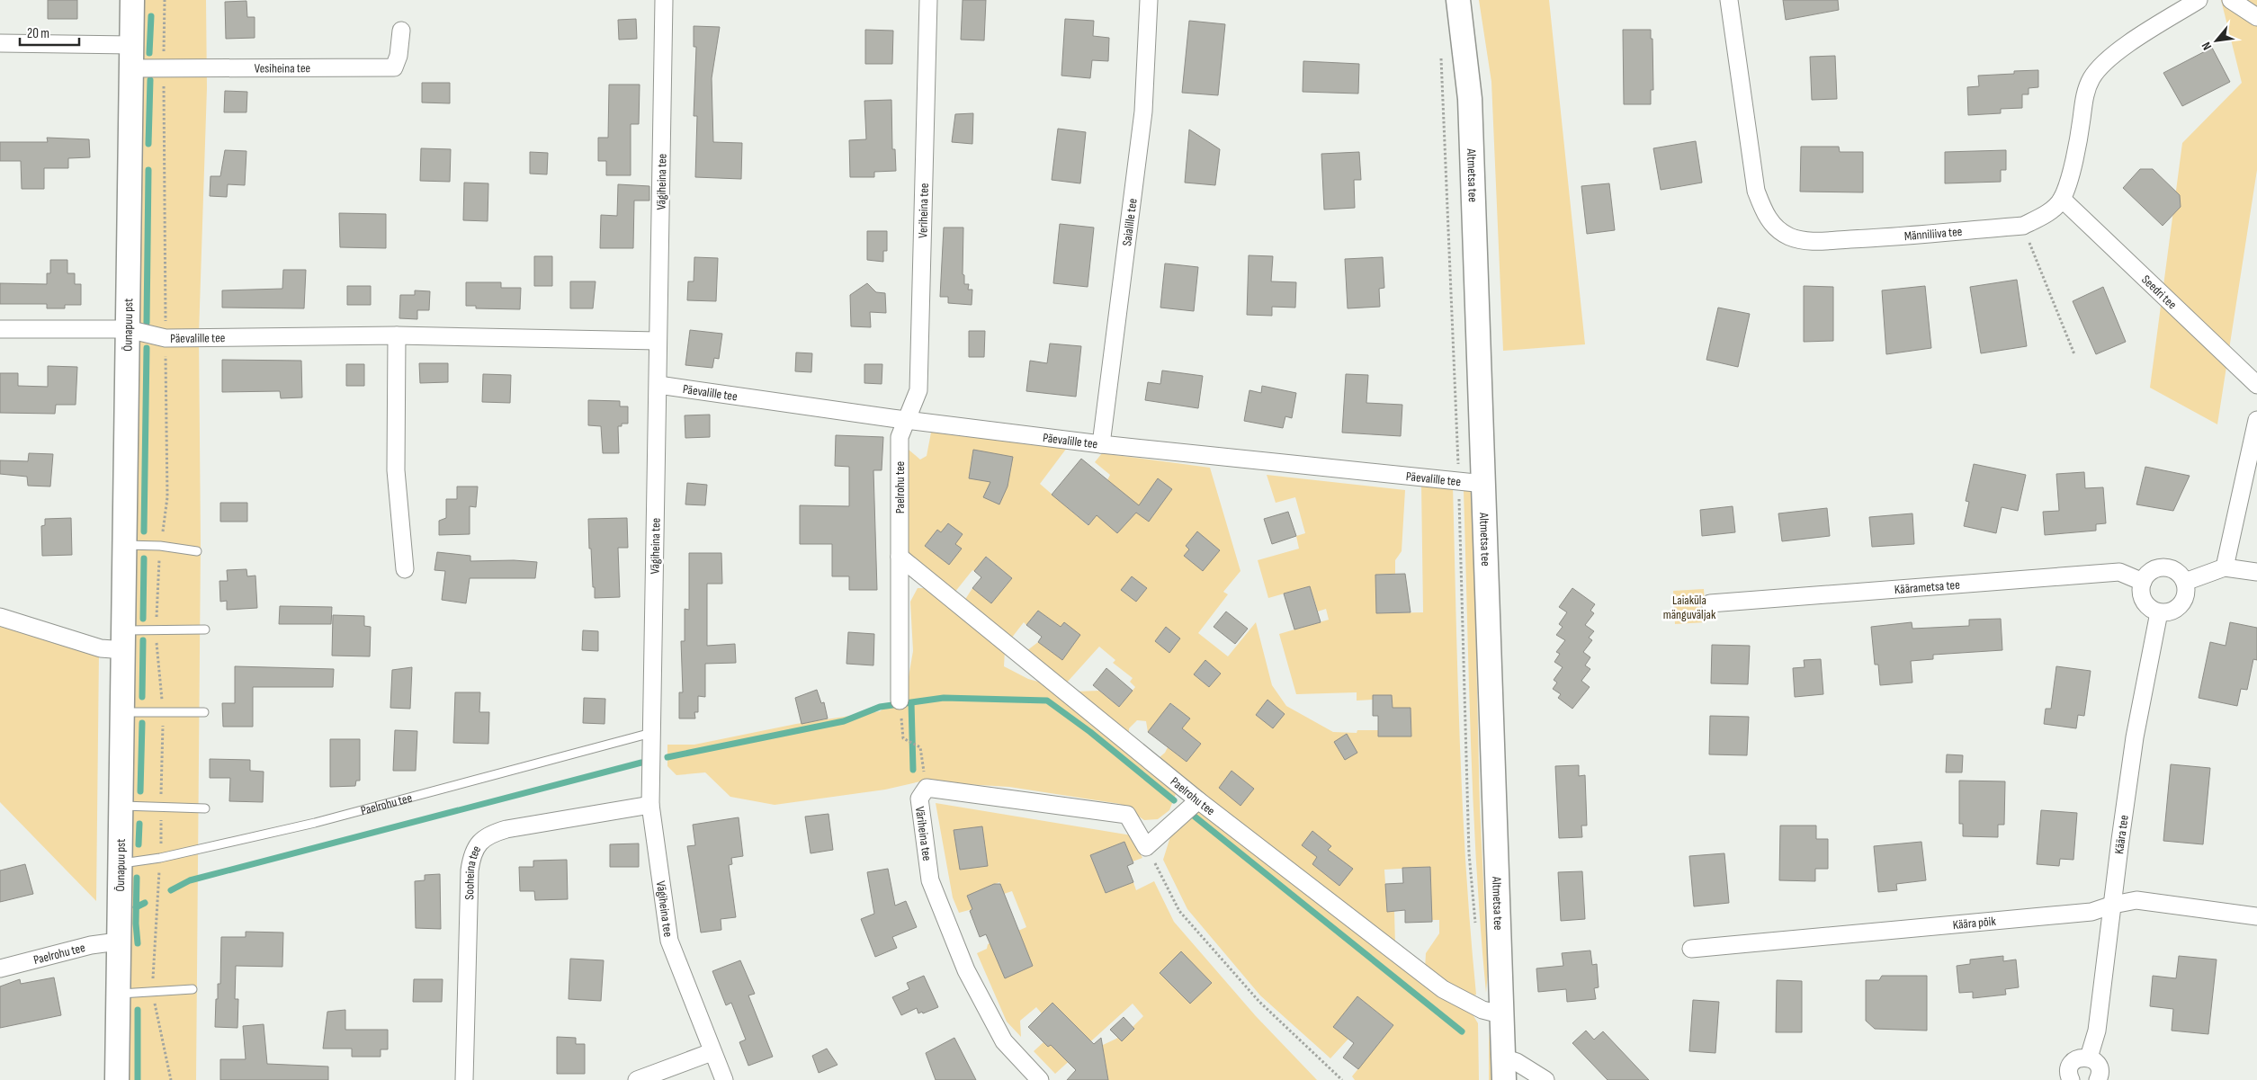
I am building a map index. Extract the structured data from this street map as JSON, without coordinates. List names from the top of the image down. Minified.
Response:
{"streets":{"street":["Vesiheina tee","Altmetsa tee","Vägiheina tee","Veriheina tee","Saialille tee","Männiliiva tee","Seedri tee","Õunapuu pst","Päevalille tee","Paelrohu tee","Käärametsa tee","Väriheina tee","Käära tee","Sooheina tee","Käära põik"]},"crossings":[["Vesiheina tee","Õunapuu pst"],["Altmetsa tee","Päevalille tee"],["Altmetsa tee","Paelrohu tee"],["Vägiheina tee","Päevalille tee"],["Vägiheina tee","Paelrohu tee"],["Vägiheina tee","Sooheina tee"],["Veriheina tee","Päevalille tee"],["Veriheina tee","Paelrohu tee"],["Saialille tee","Päevalille tee"],["Männiliiva tee","Seedri tee"],["Õunapuu pst","Päevalille tee"],["Õunapuu pst","Paelrohu tee"],["Päevalille tee","Paelrohu tee"],["Käärametsa tee","Käära tee"],["Käära tee","Käära põik"]],"parks":["Laiaküla mänguväljak"],"scale_bar":"20 m","north":"bottom left"}
